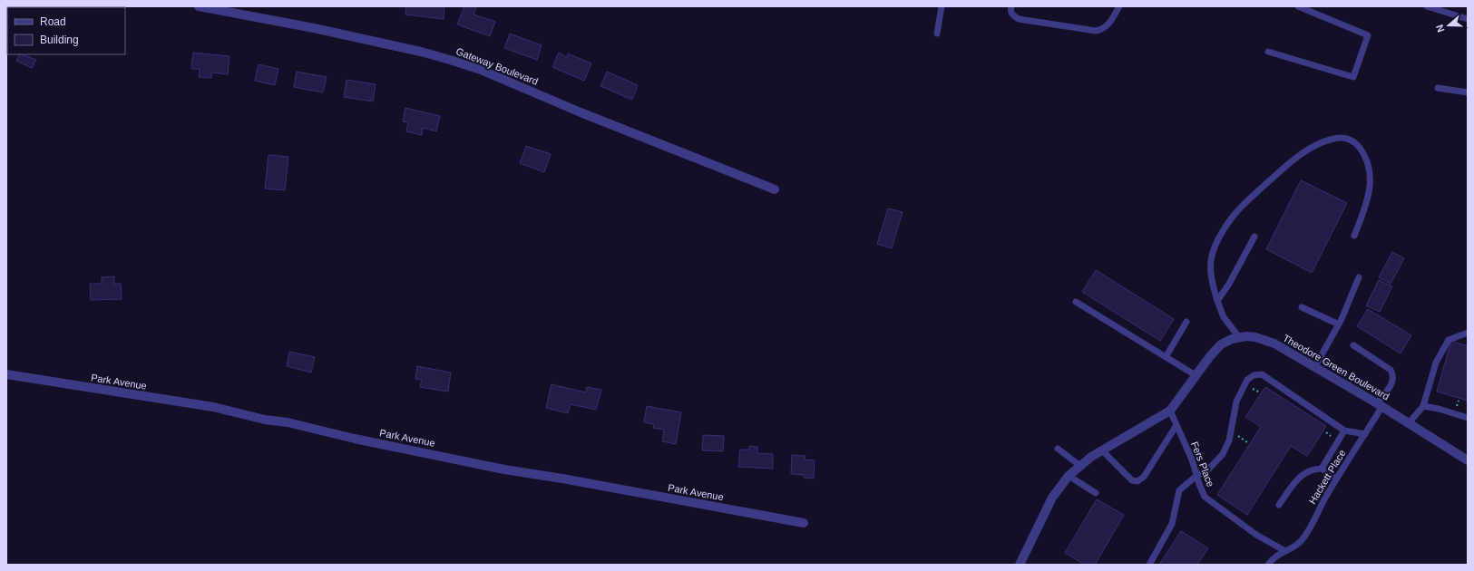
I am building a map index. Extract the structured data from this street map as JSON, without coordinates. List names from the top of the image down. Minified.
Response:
{"streets":{"street":["Gateway Boulevard","Theodore Green Boulevard","Park Avenue"],"lane":["Fers Place","Hackett Place"]},"crossings":[["Theodore Green Boulevard","Fers Place"],["Theodore Green Boulevard","Hackett Place"],["Fers Place","Hackett Place"]],"legend":["Road","Building"],"north":"left"}
